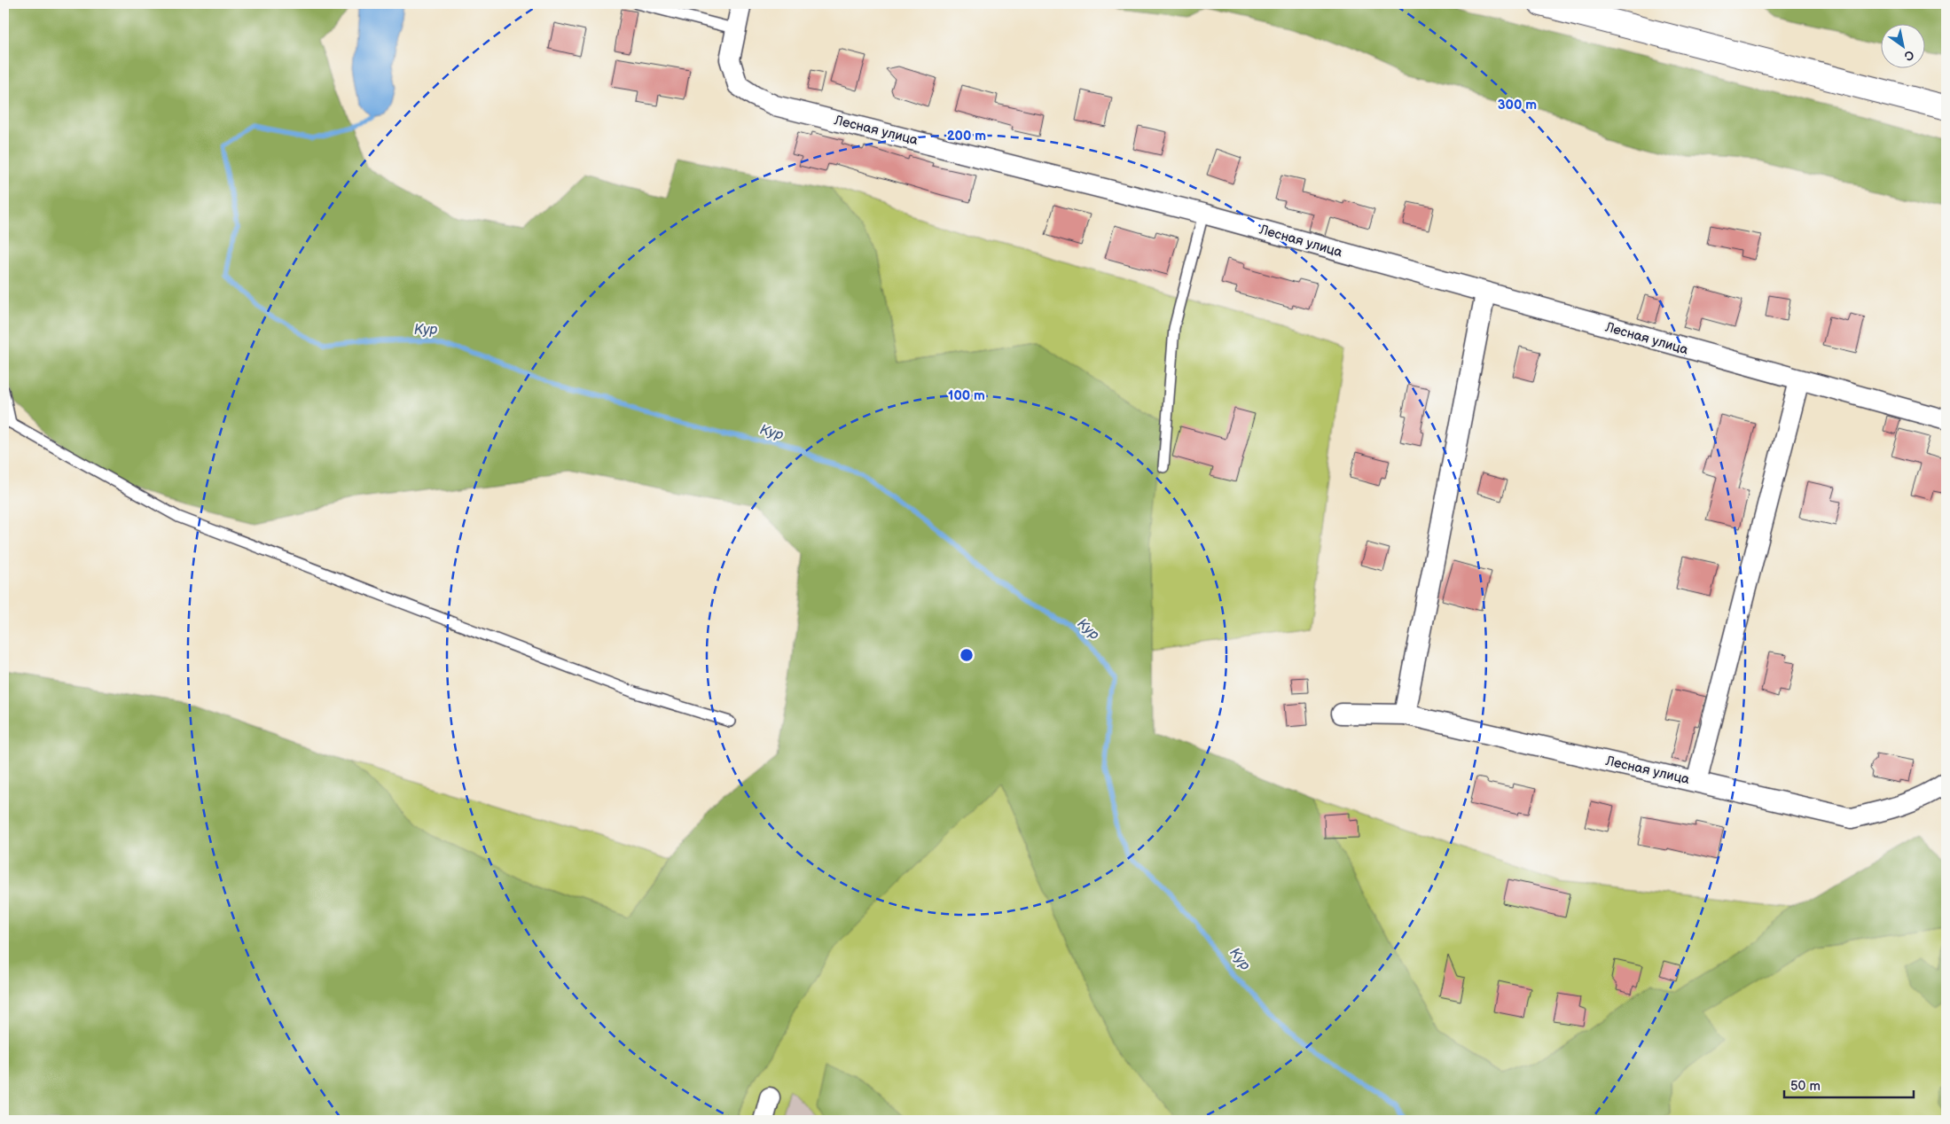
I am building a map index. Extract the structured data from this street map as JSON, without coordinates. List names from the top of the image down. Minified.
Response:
{"streets":{"street":["Лесная улица"]},"water":["Кур"],"scale_bar":"50 m","north":"bottom right","rings":["300 m","200 m","100 m"]}
